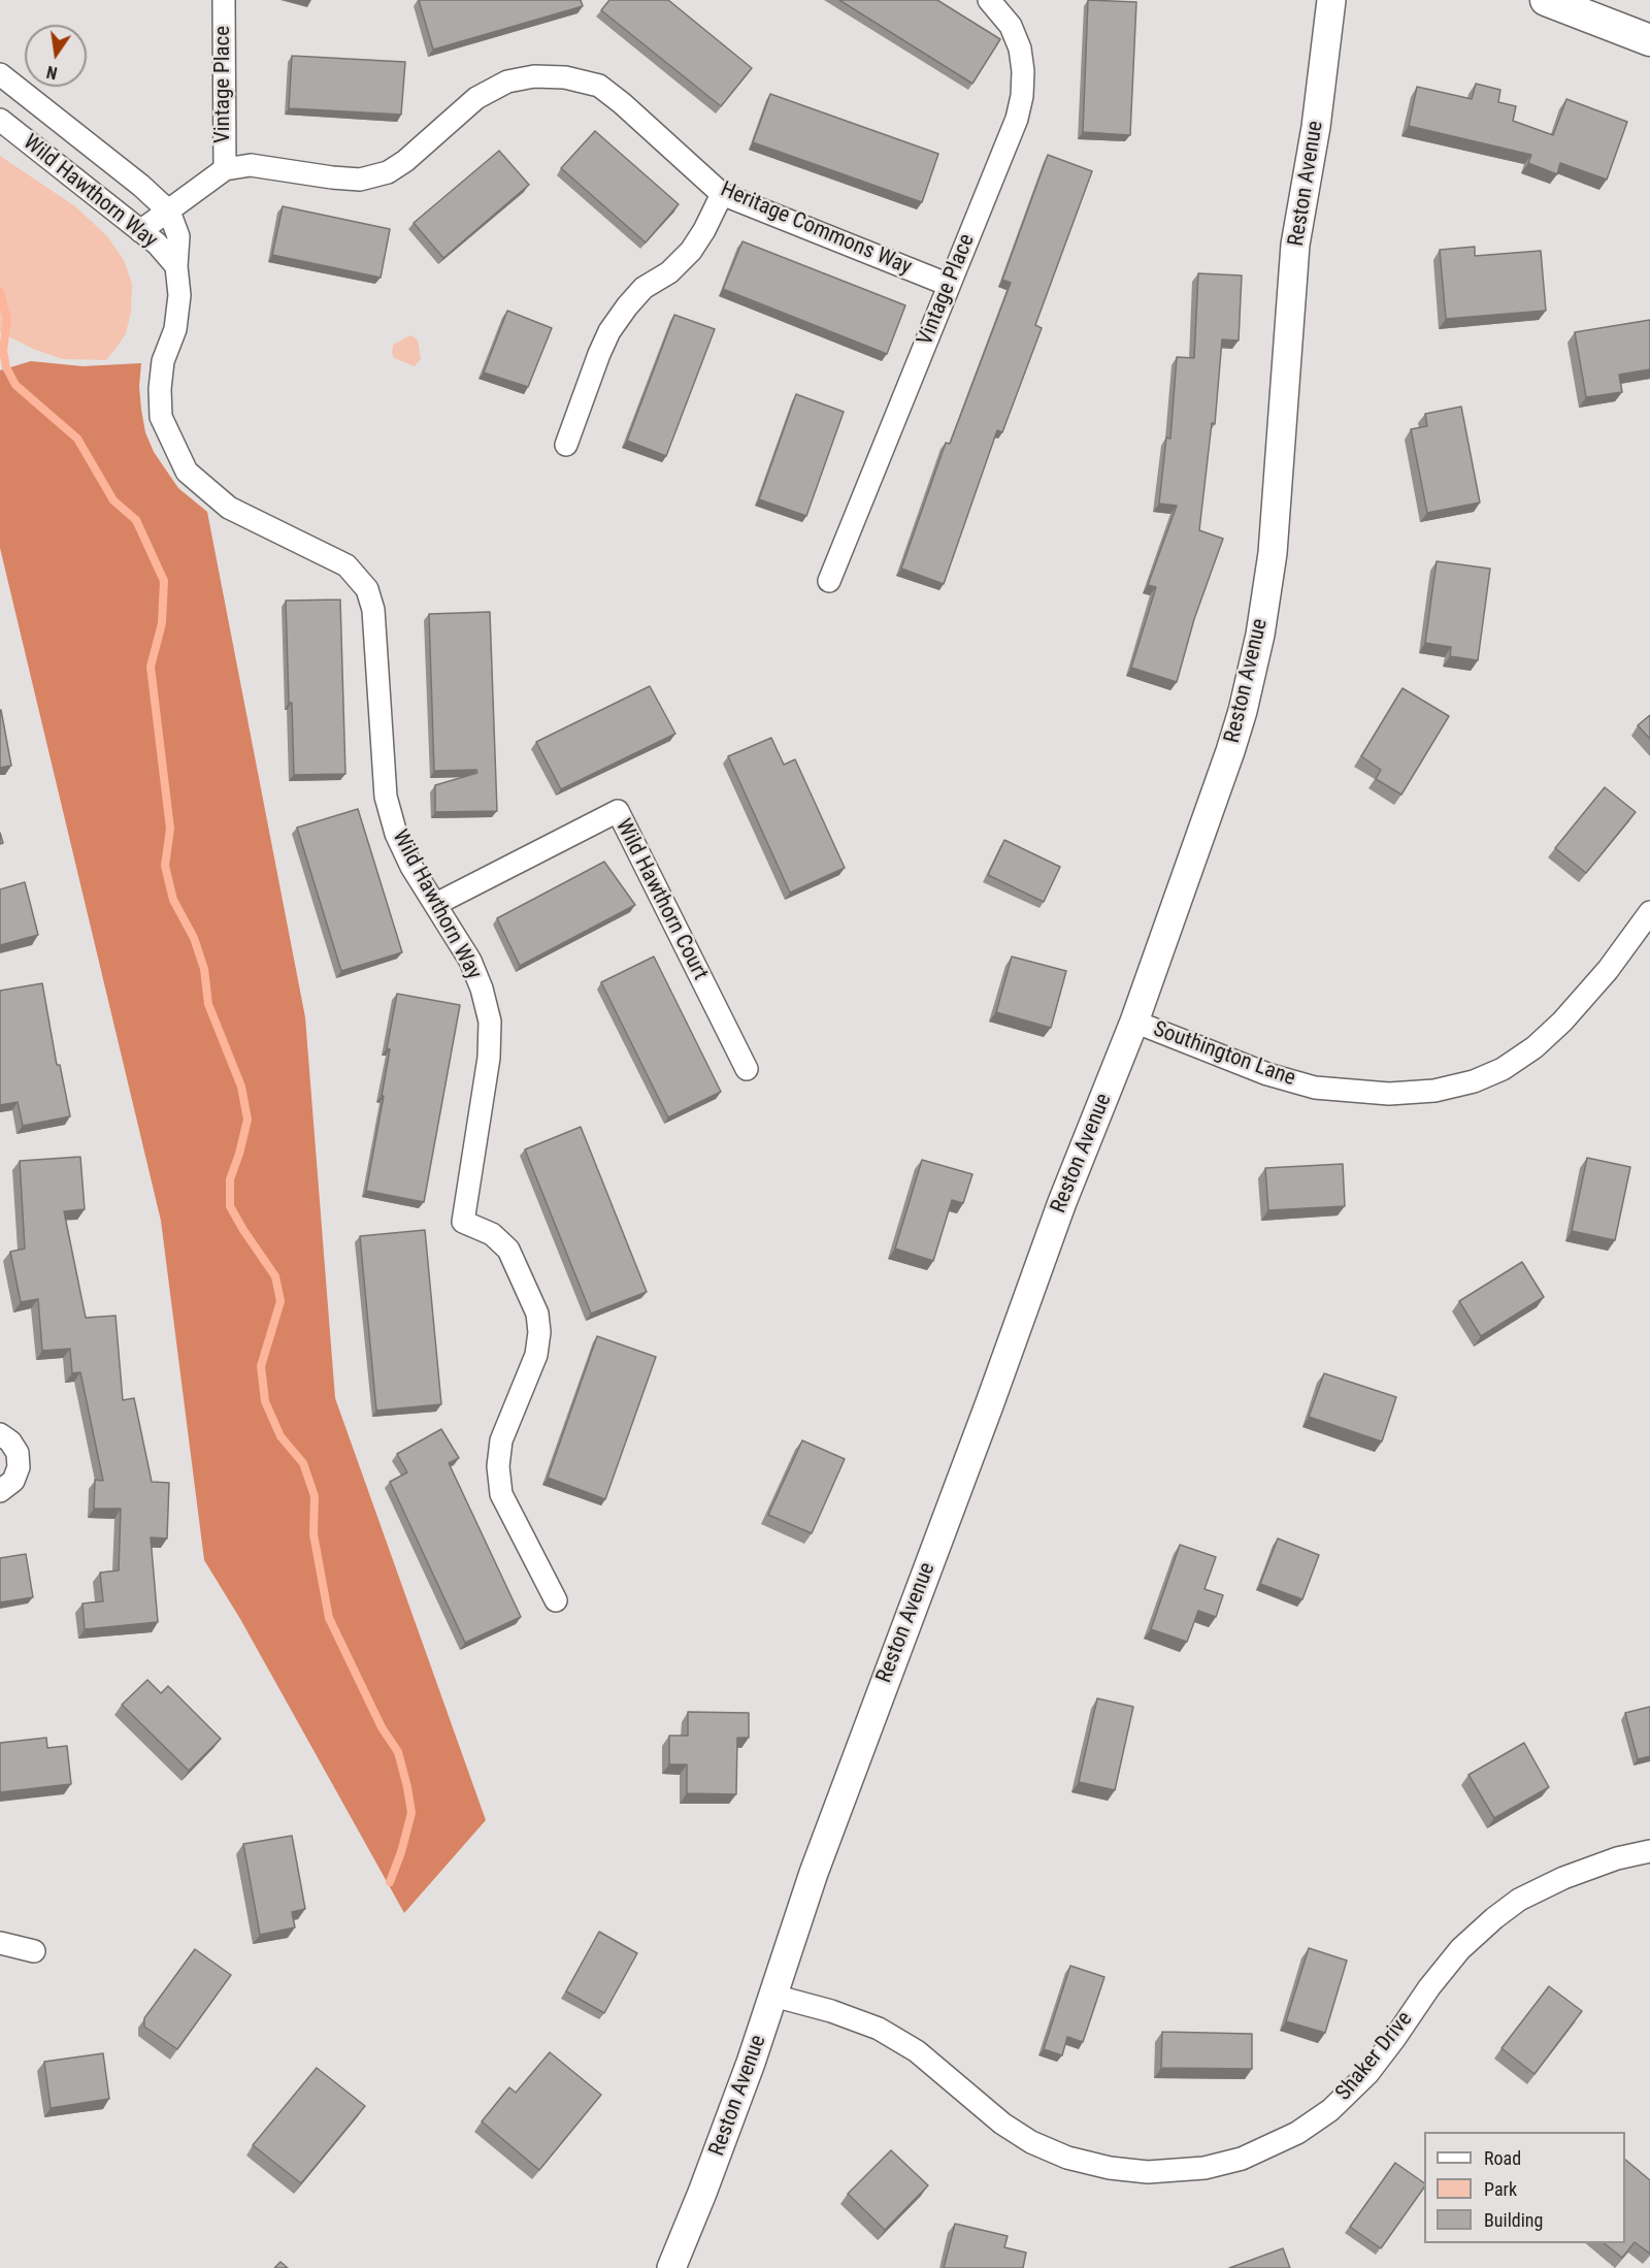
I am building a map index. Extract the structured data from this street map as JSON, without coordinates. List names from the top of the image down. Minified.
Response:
{"streets":{"street":["Vintage Place","Reston Avenue","Wild Hawthorn Way","Heritage Commons Way","Wild Hawthorn Court","Southington Lane","Shaker Drive"]},"crossings":[["Vintage Place","Heritage Commons Way"],["Reston Avenue","Southington Lane"],["Reston Avenue","Shaker Drive"],["Wild Hawthorn Way","Wild Hawthorn Court"]],"legend":["Road","Park","Building"],"north":"bottom"}
